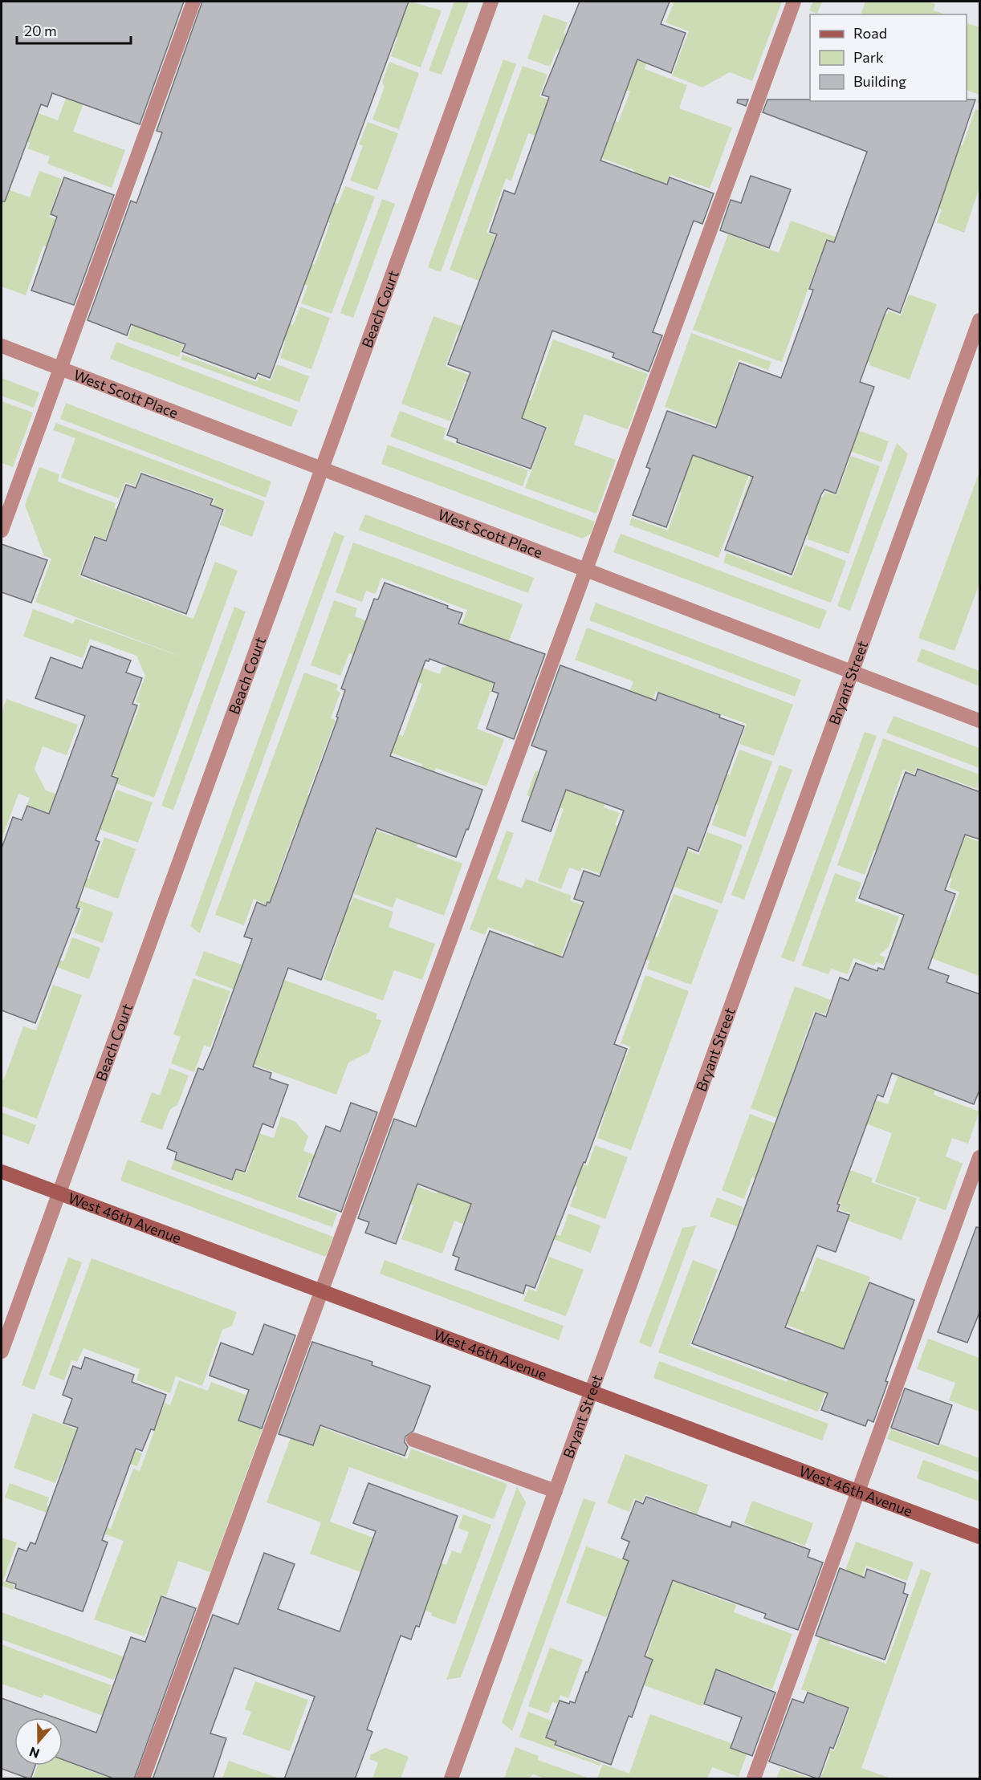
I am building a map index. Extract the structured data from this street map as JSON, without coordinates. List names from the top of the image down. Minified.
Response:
{"streets":{"street":["Beach Court","West Scott Place","Bryant Street","West 46th Avenue"]},"crossings":[["Beach Court","West Scott Place"],["Beach Court","West 46th Avenue"],["West Scott Place","Bryant Street"],["Bryant Street","West 46th Avenue"]],"legend":["Road","Park","Building"],"scale_bar":"20 m","north":"bottom"}
